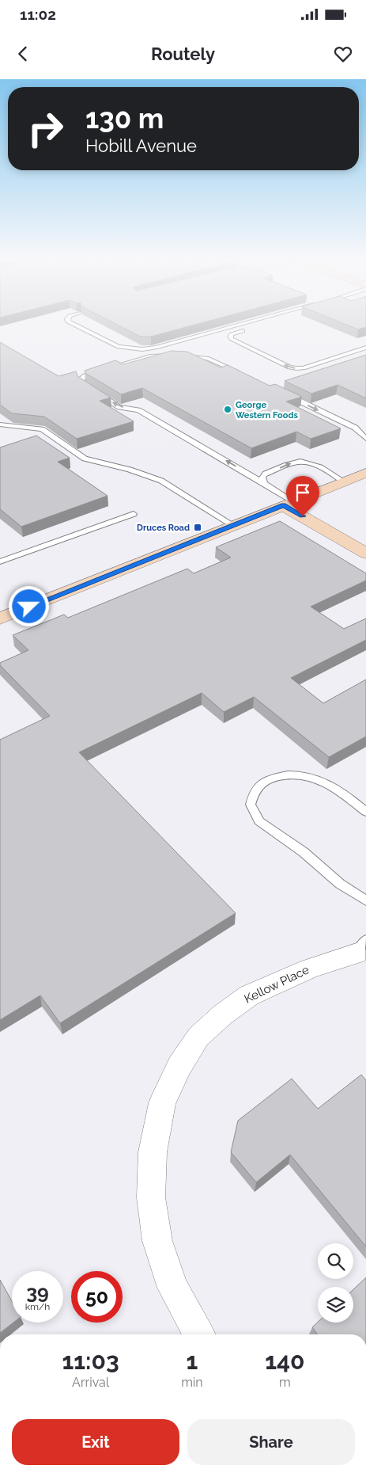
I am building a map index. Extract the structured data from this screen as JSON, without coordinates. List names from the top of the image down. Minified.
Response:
{"streets":{"street":["Kellow Place"]},"places":{"other":["George Western Foods"],"transit":["Druces Road"]},"page":{"status":"11:02","header":"Routely","turn":["130 m","Hobill Avenue"],"speed":"39 km/h","limit":"50","eta":["11:03","Arrival","1","min","140","m"],"buttons":["Exit","Share"]}}
